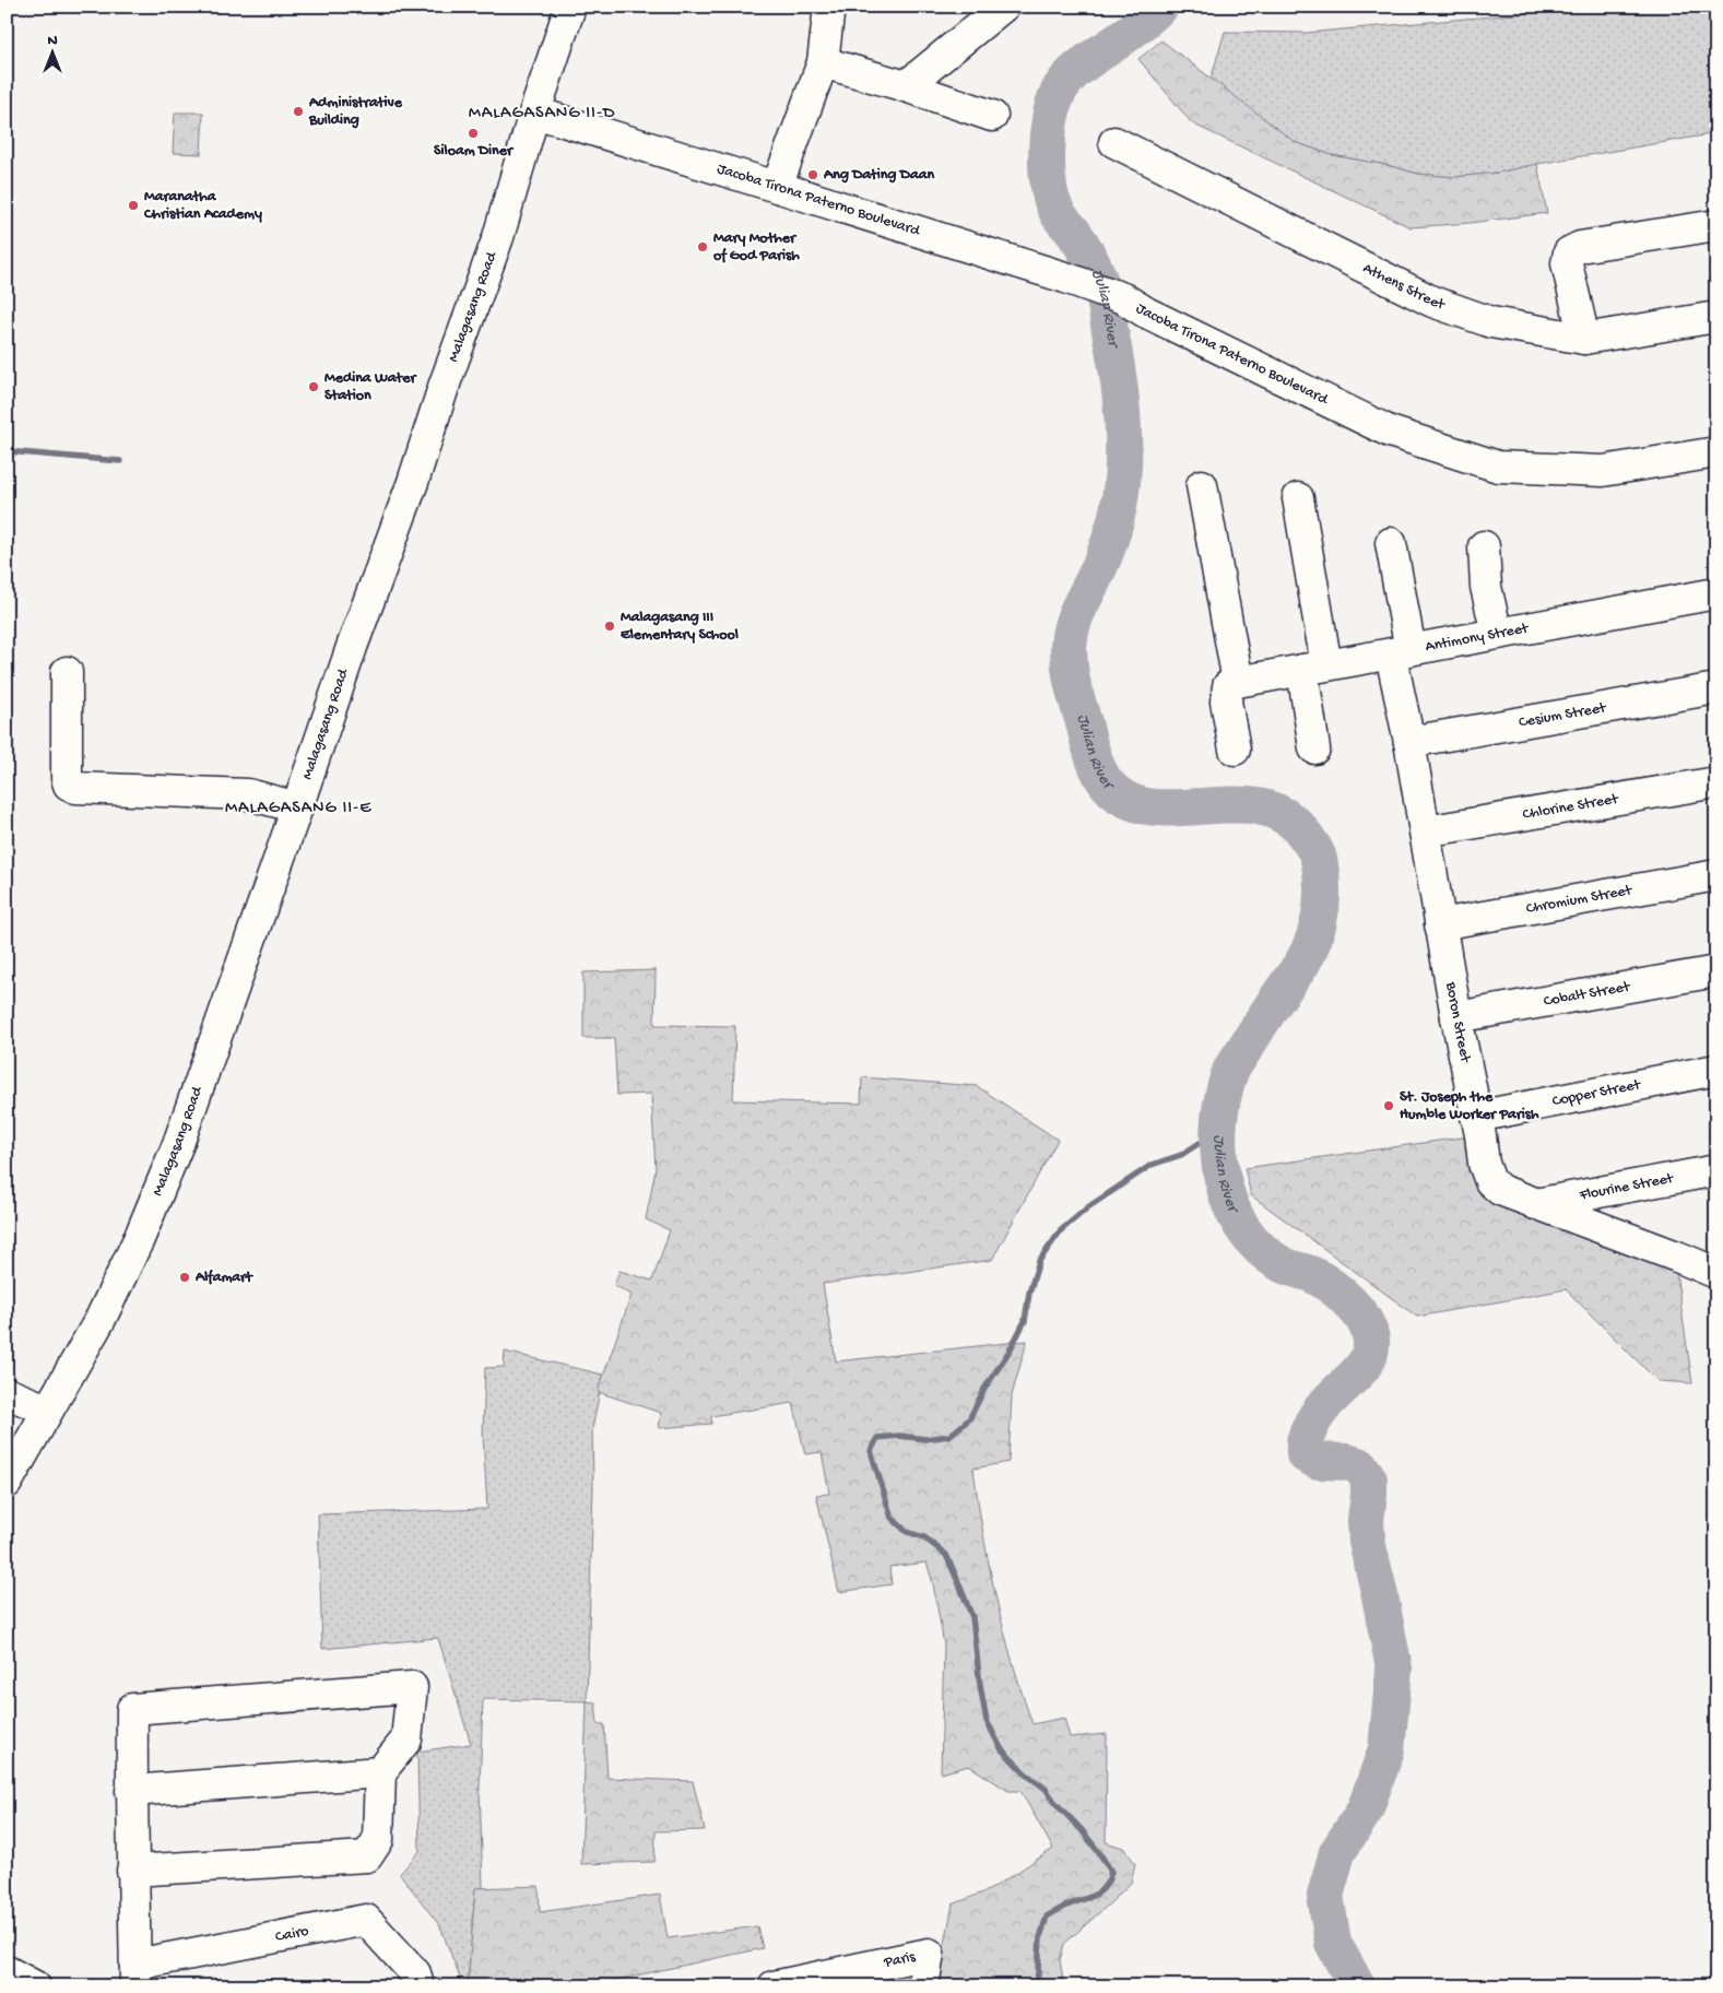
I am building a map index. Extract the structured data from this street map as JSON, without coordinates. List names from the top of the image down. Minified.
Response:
{"streets":{"street":["Jacoba Tirona Paterno Boulevard","Athens Street","Malagasang Road","Antimony Street","Cesium Street","Chlorine Street","Chromium Street","Cobalt Street","Boron Street","Copper Street","Flourine Street","Cairo","Paris"]},"crossings":[["Jacoba Tirona Paterno Boulevard","Malagasang Road"],["Antimony Street","Boron Street"],["Cesium Street","Boron Street"],["Chlorine Street","Boron Street"],["Chromium Street","Boron Street"],["Cobalt Street","Boron Street"],["Boron Street","Copper Street"],["Boron Street","Flourine Street"]],"districts":["MALAGASANG II-D","MALAGASANG II-E"],"water":["Julian River"],"places":["Administrative Building","Siloam Diner","Ang Dating Daan","Maranatha Christian Academy","Mary Mother of God Parish","Medina Water Station","Malagasang III Elementary School","St. Joseph the Humble Worker Parish","Alfamart"],"north":"top"}
